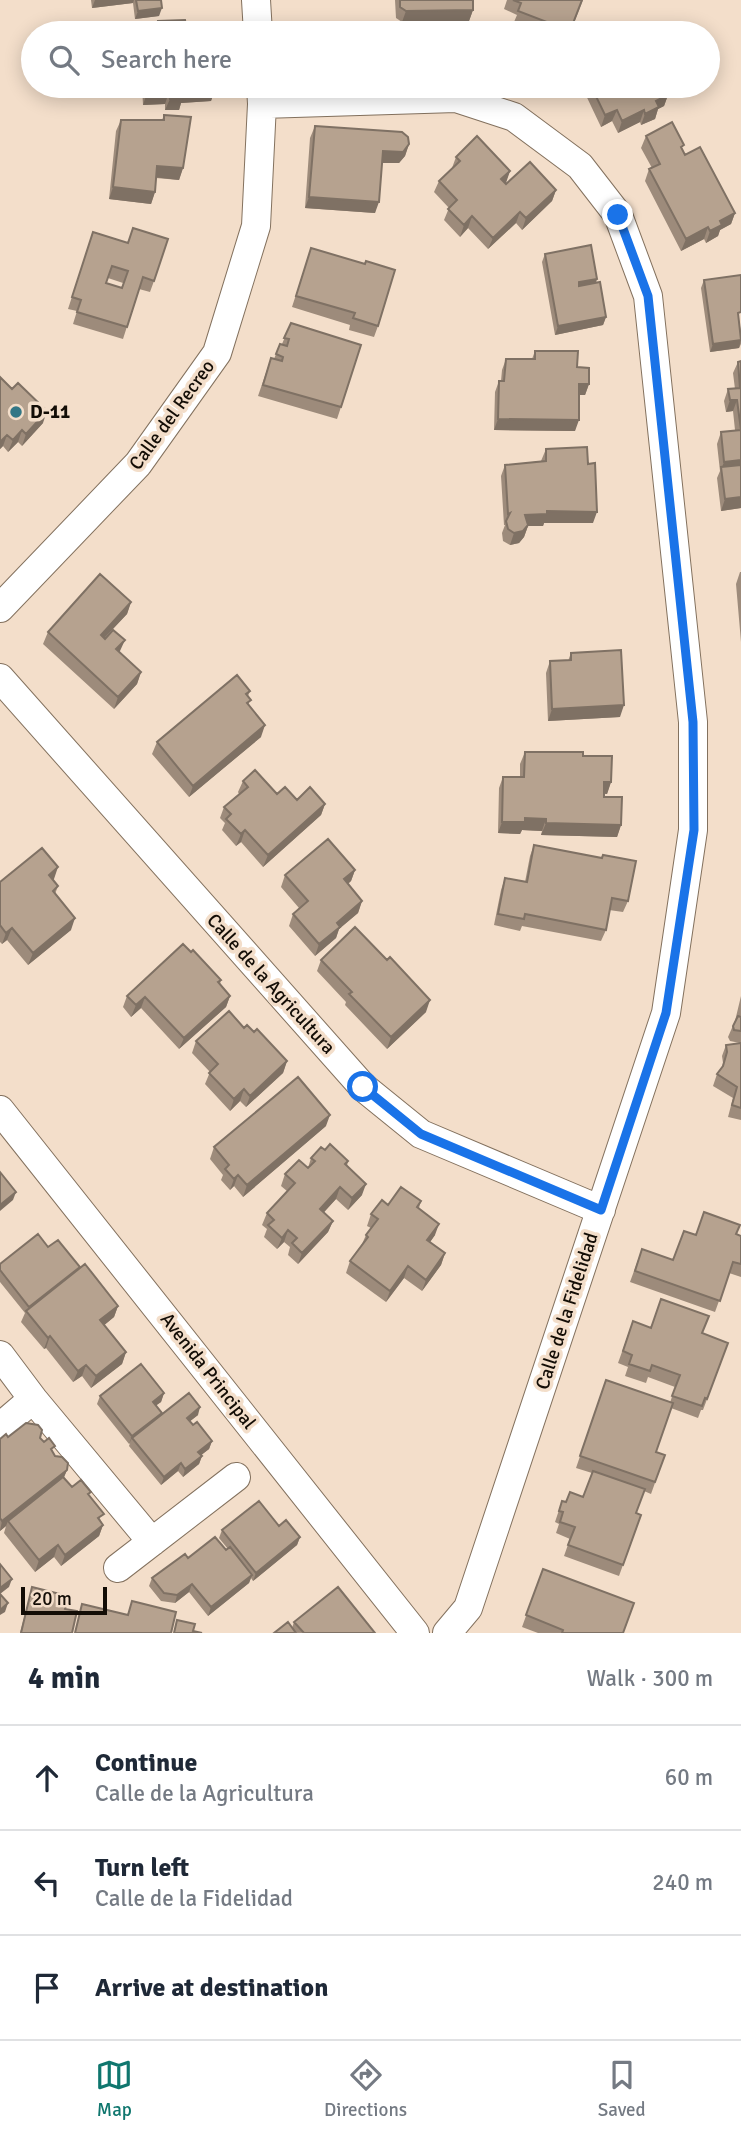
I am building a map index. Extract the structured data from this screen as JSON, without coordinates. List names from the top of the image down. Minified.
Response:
{"streets":{"street":["Calle del Recreo","Calle de la Agricultura","Calle de la Fidelidad","Avenida Principal"]},"crossings":[["Calle de la Agricultura","Calle de la Fidelidad"]],"places":["D-11"],"scale_bar":"20 m","page":{"search":"Search here","scale":"20 m","heading":["4 min","Walk · 300 m"],"list":[["Continue","Calle de la Agricultura","60 m"],["Turn left","Calle de la Fidelidad","240 m"],"Arrive at destination"],"nav":["Map","Directions","Saved"]}}
